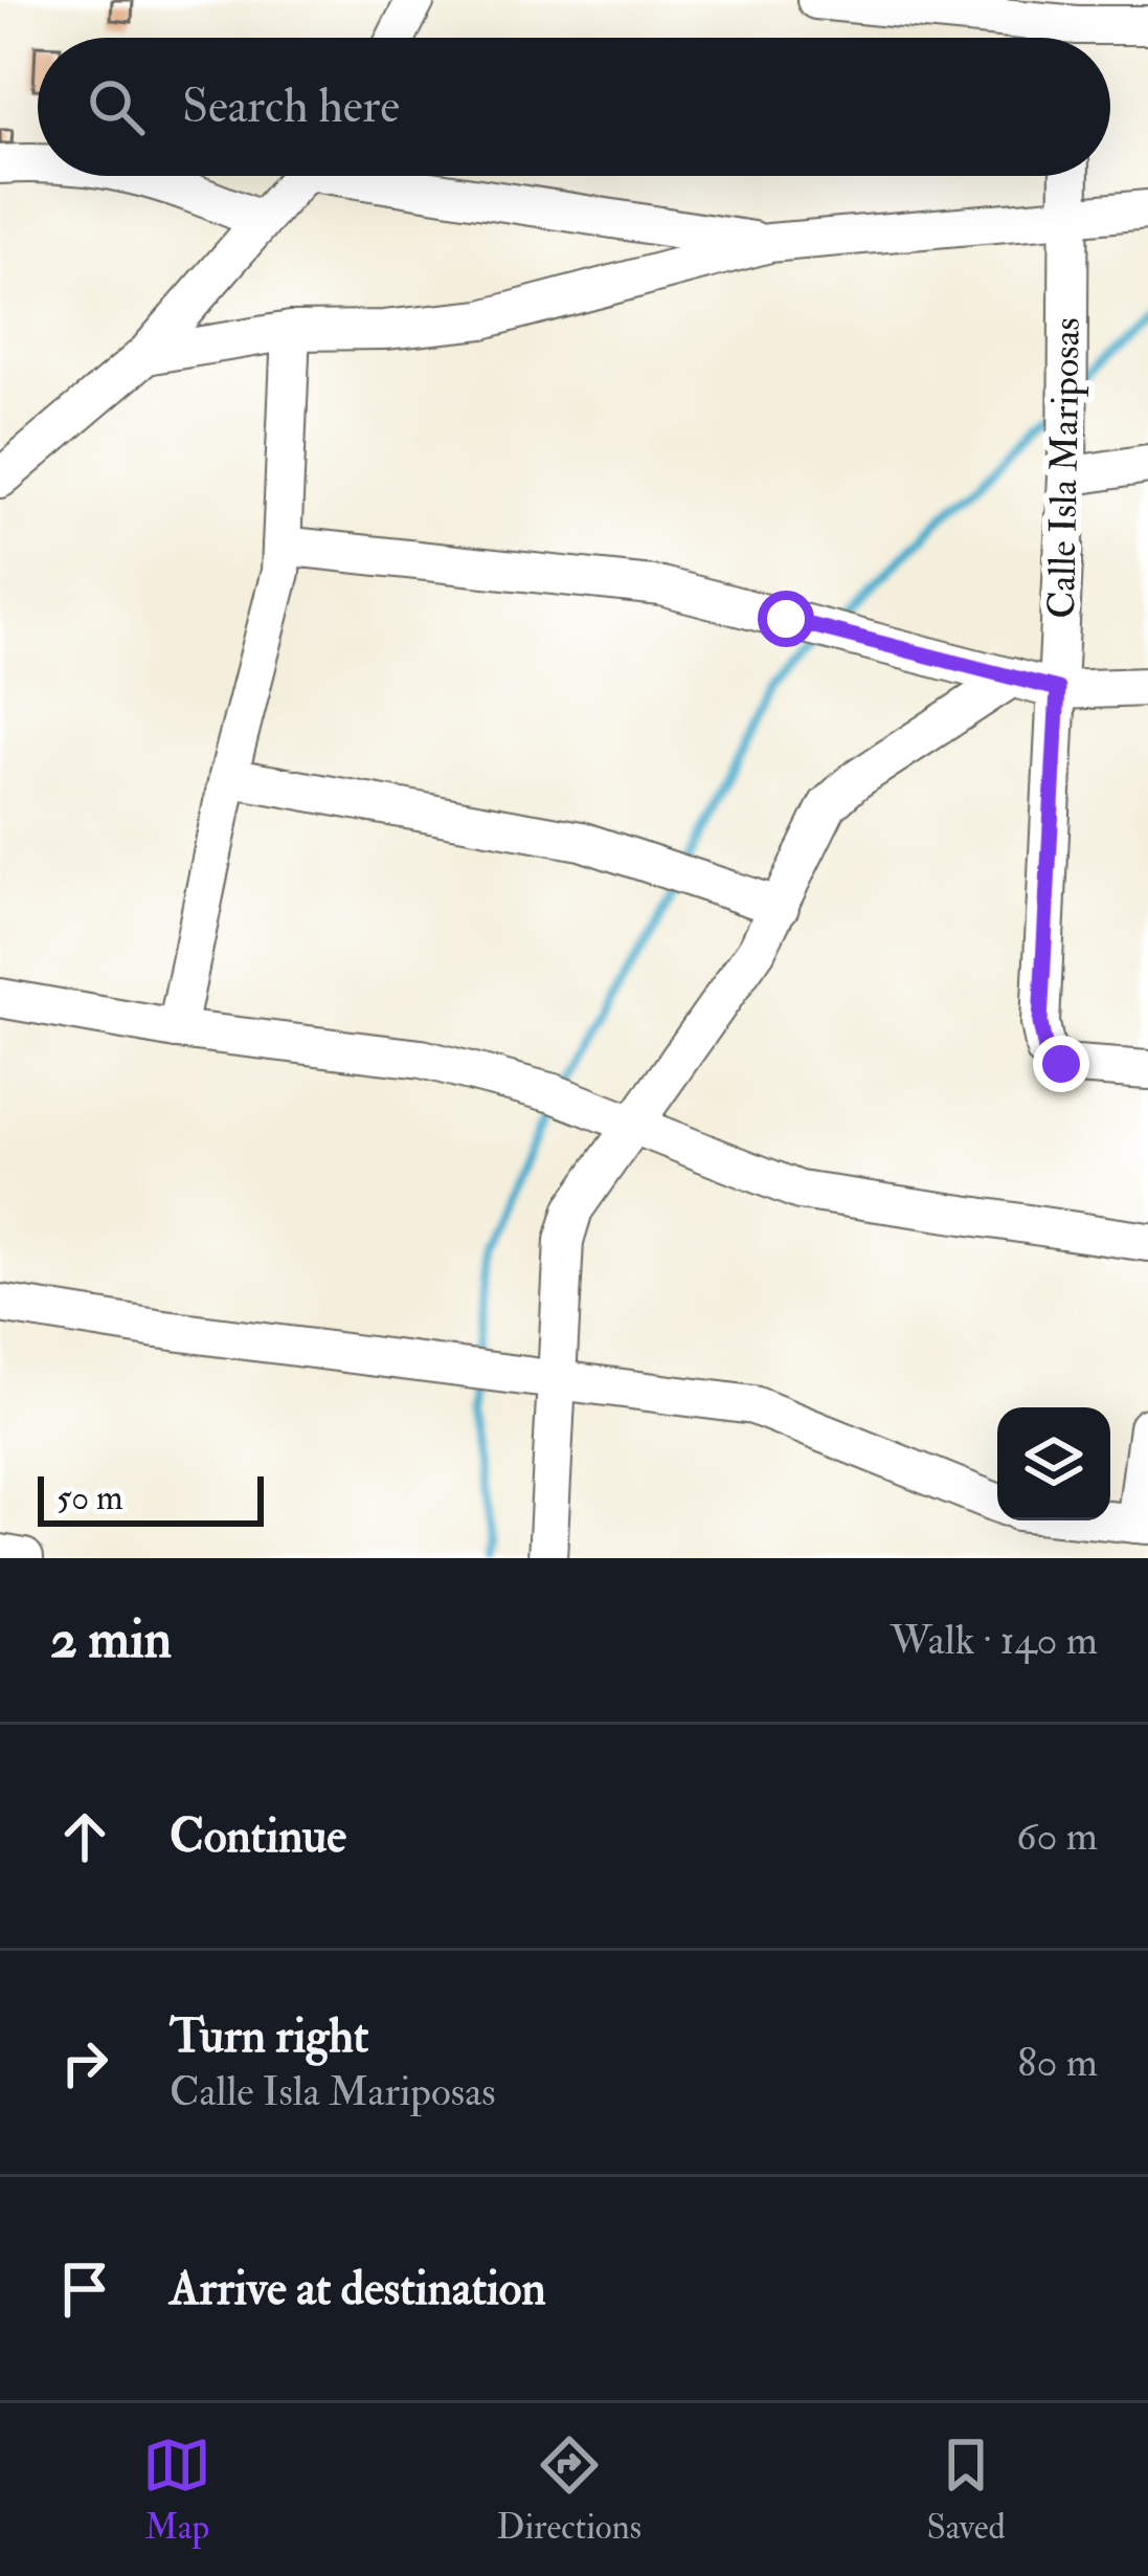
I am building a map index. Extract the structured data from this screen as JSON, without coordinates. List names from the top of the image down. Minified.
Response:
{"streets":{"street":["Calle Isla Mariposas"]},"scale_bar":"50 m","page":{"search":"Search here","scale":"50 m","heading":["2 min","Walk · 140 m"],"list":[["Continue","60 m"],["Turn right","Calle Isla Mariposas","80 m"],"Arrive at destination"],"nav":["Map","Directions","Saved"]}}
